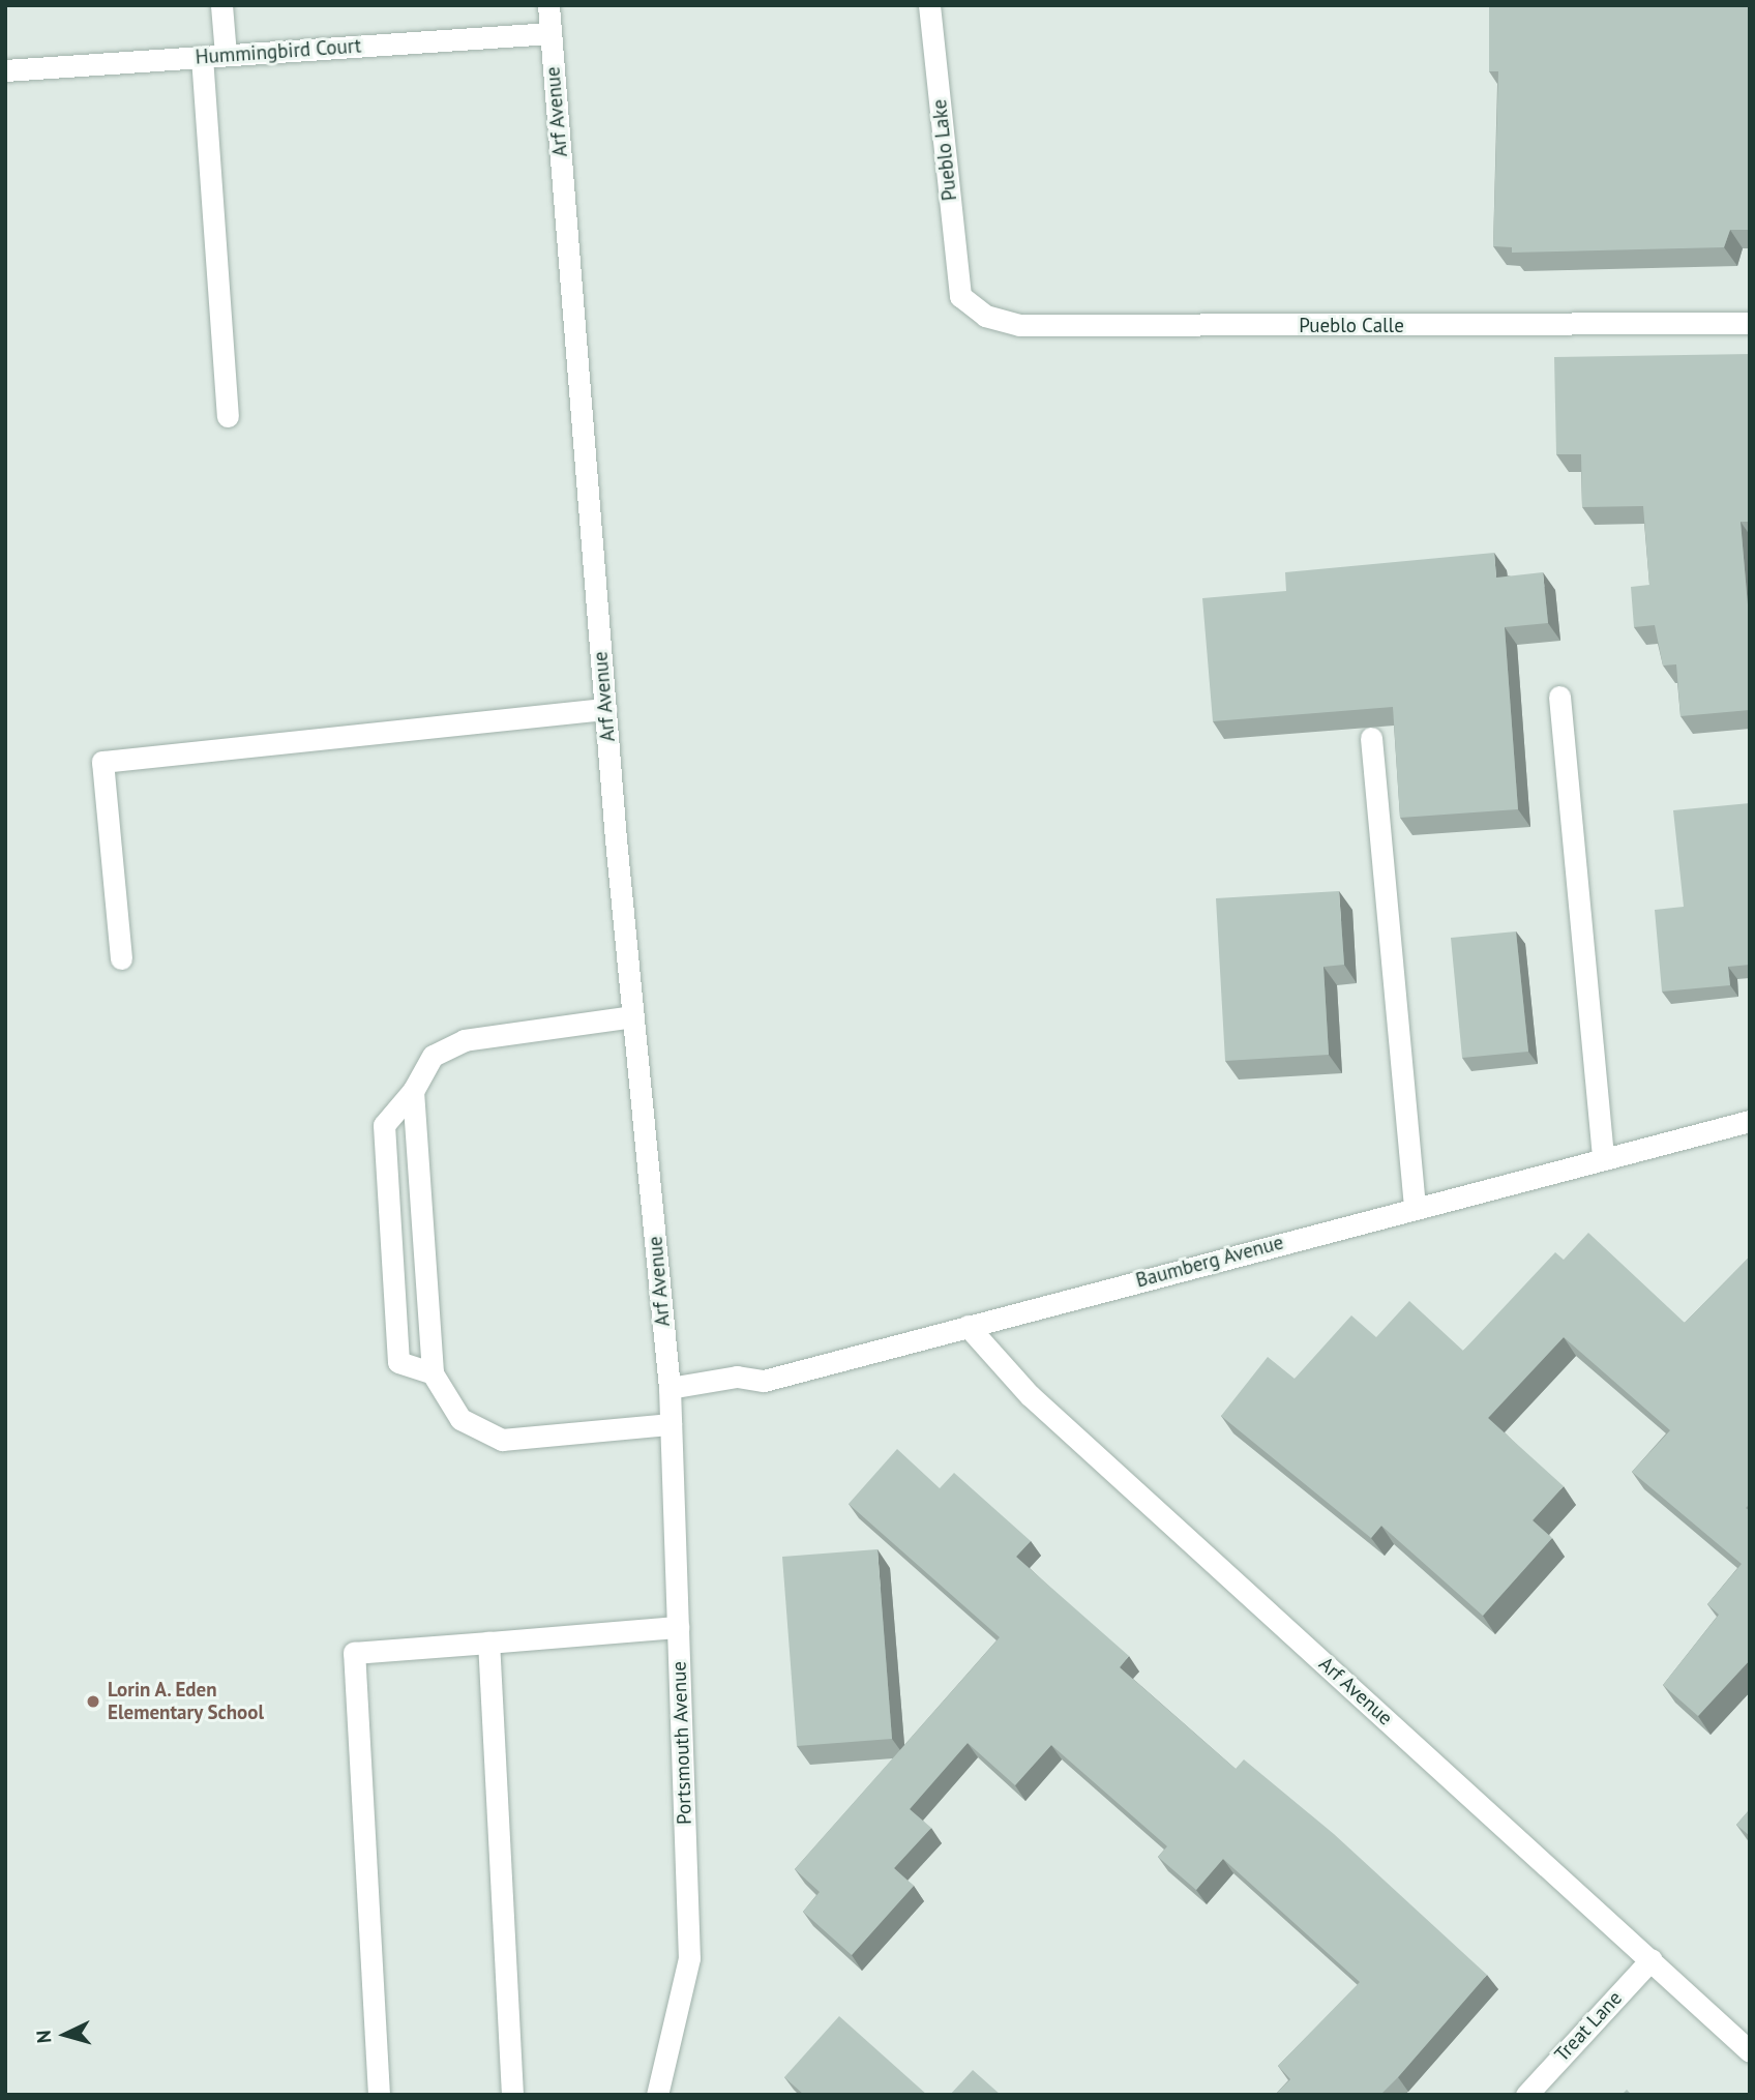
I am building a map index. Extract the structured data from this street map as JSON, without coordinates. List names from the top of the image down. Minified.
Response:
{"streets":{"street":["Hummingbird Court","Arf Avenue","Pueblo Lake","Pueblo Calle","Baumberg Avenue","Portsmouth Avenue","Treat Lane"]},"crossings":[["Hummingbird Court","Arf Avenue"],["Arf Avenue","Baumberg Avenue"],["Arf Avenue","Portsmouth Avenue"],["Arf Avenue","Treat Lane"],["Pueblo Lake","Pueblo Calle"],["Baumberg Avenue","Portsmouth Avenue"]],"places":["Lorin A. Eden Elementary School"],"north":"left"}
